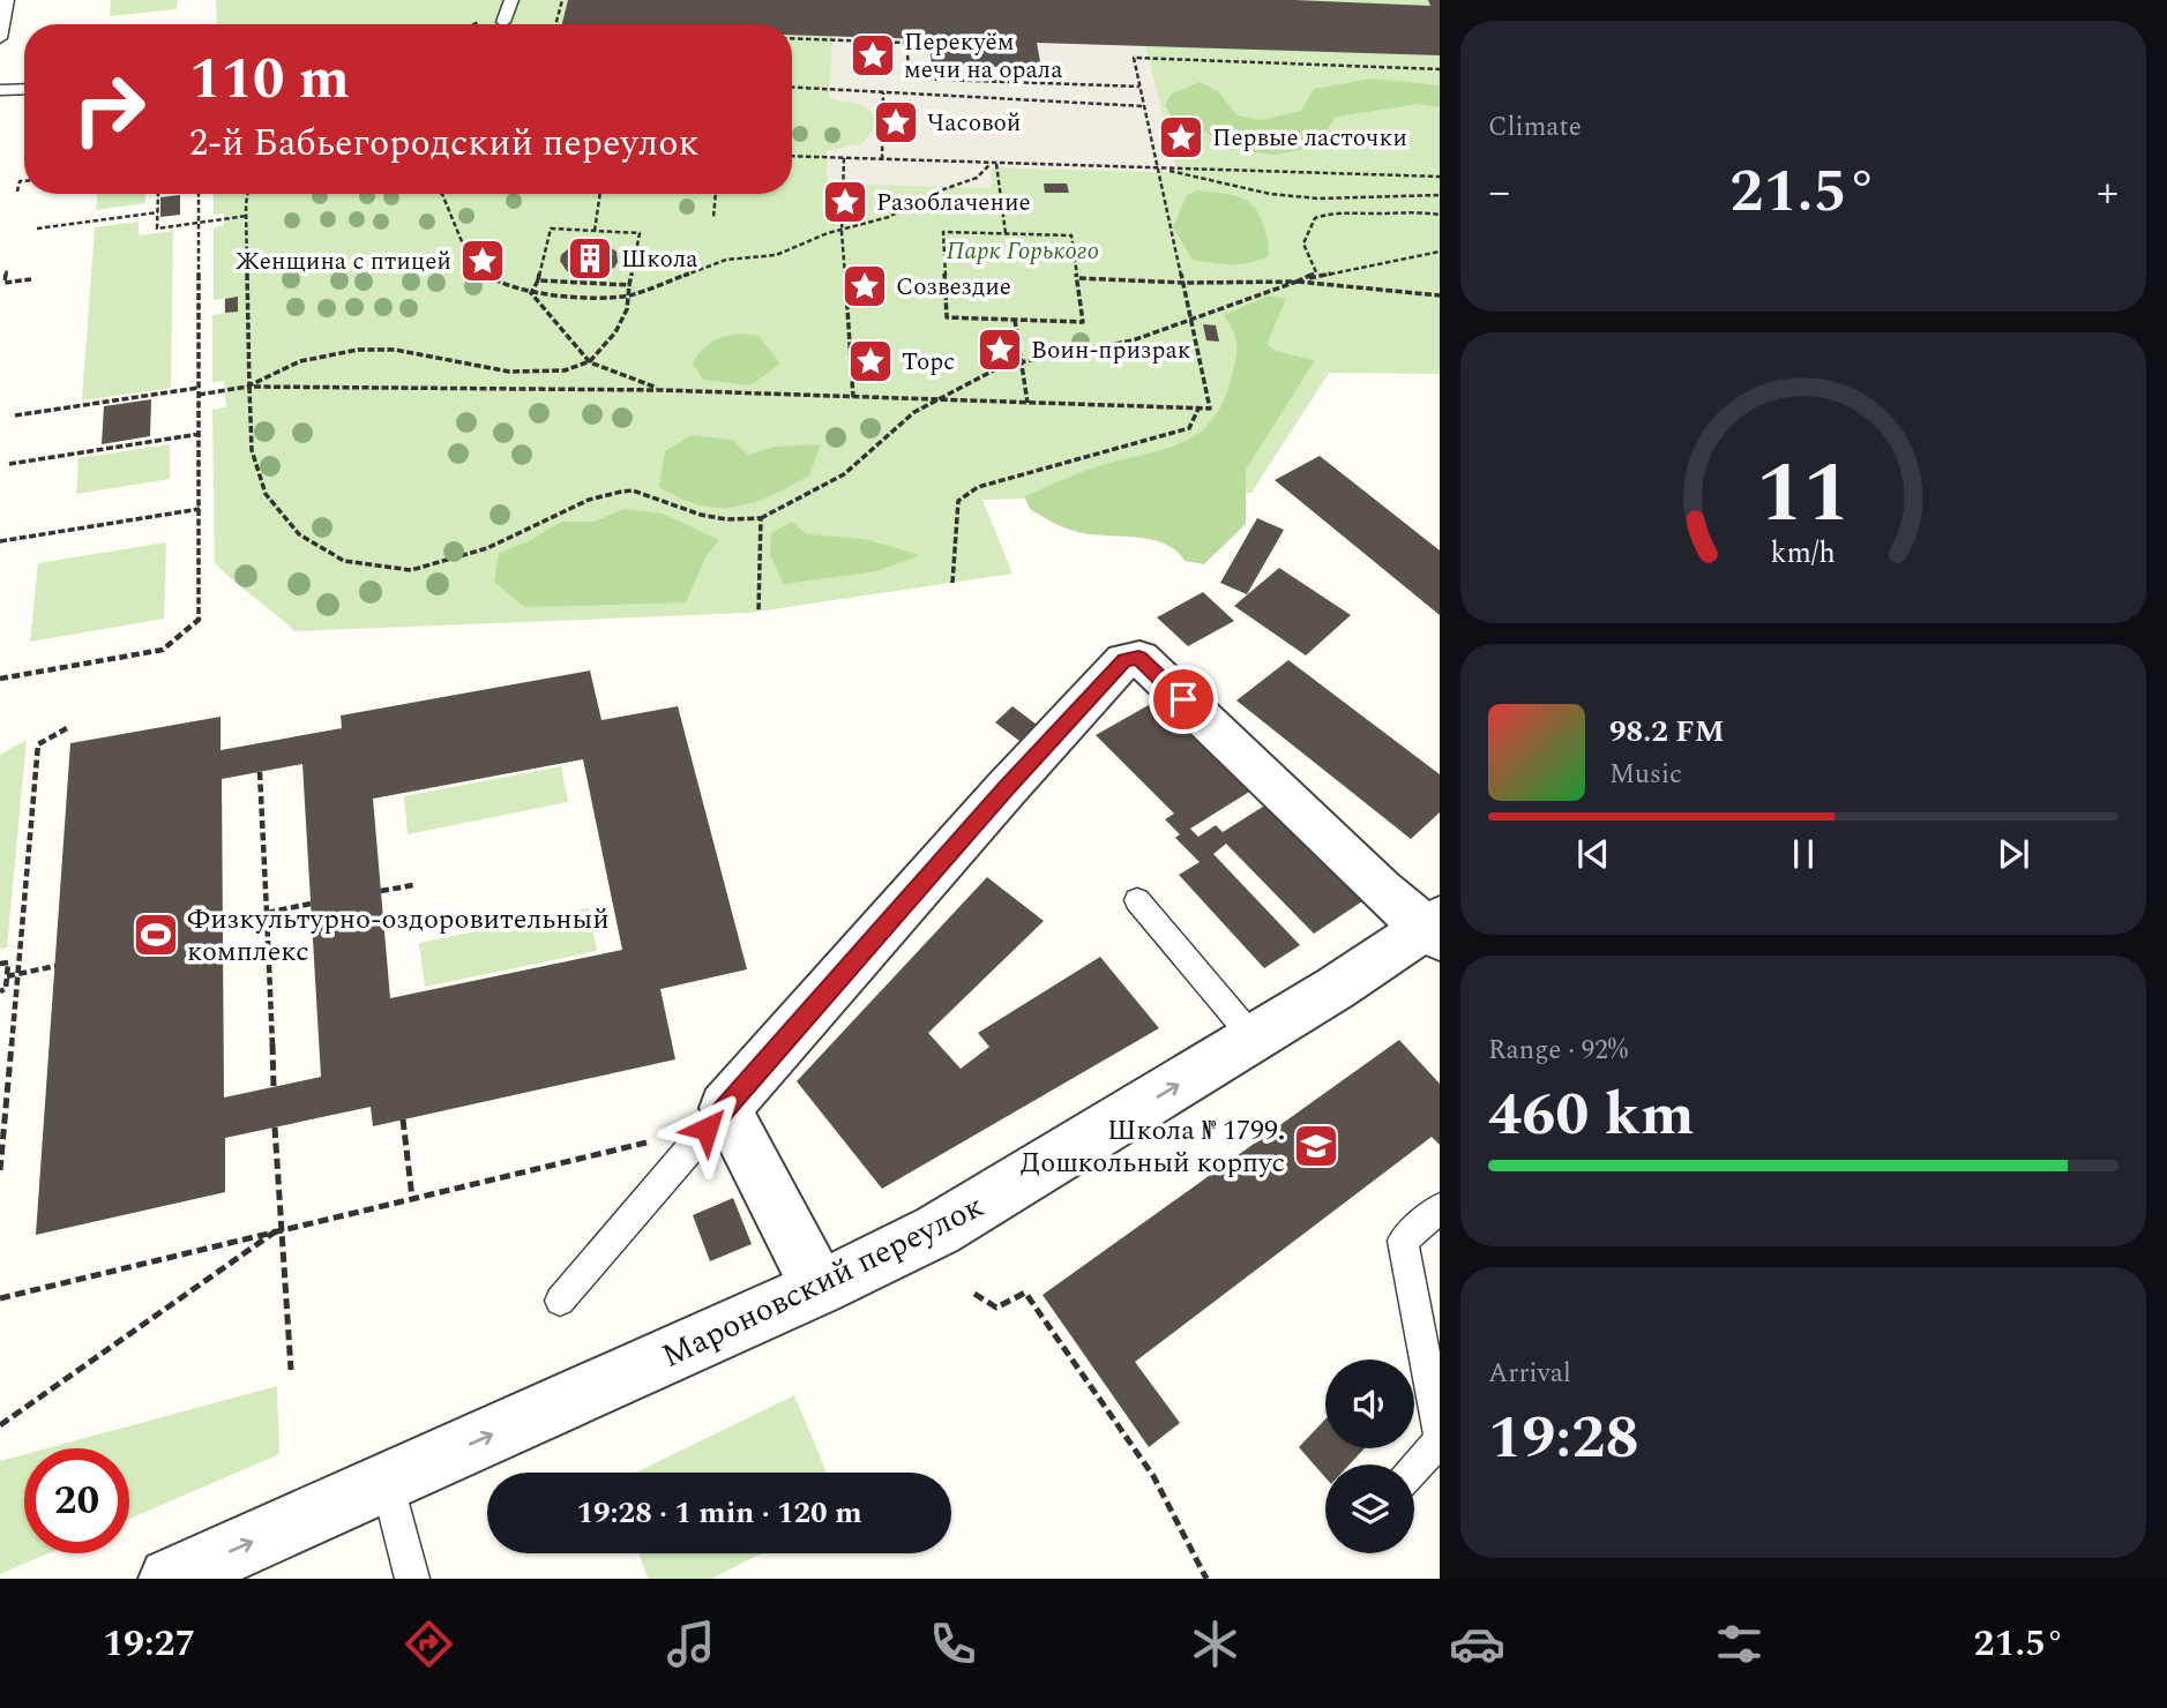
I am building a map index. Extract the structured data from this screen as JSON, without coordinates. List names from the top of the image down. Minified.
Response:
{"streets":{"street":["Мароновский переулок"]},"one_way":["Мароновский переулок"],"parks":["Парк Горького"],"places":{"place":["Перекуём мечи на орала","Часовой","Первые ласточки","Разоблачение","Женщина с птицей","Созвездие","Воин-призрак","Торс"],"building":["Школа"],"sports":["Физкультурно-оздоровительный комплекс"],"school or university":["Школа № 1799. Дошкольный корпус"]},"page":{"tile":["Climate",["Range · 92%","460 km"],["Arrival","19:28"]],"turn":["110 m","2-й Бабьегородский переулок"],"heat":["−","21.5°","+"],"song":["98.2 FM","Music"],"limit":"20","trip":"19:28 · 1 min · 120 m","tabs":["19:27","21.5°"],"gauge":["11","km/h"]}}
